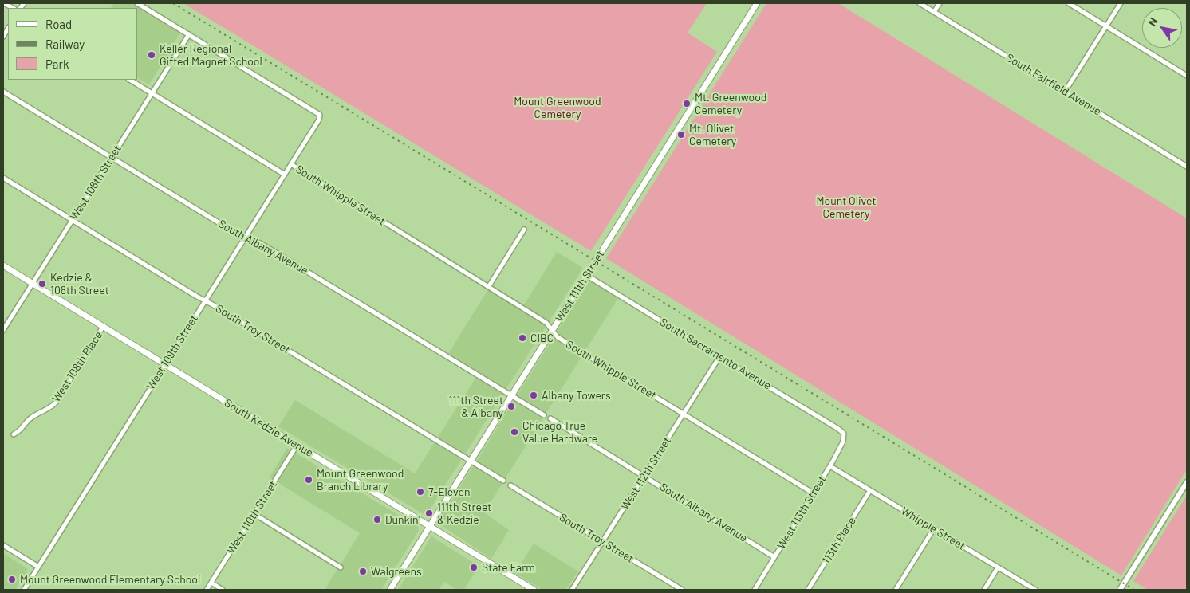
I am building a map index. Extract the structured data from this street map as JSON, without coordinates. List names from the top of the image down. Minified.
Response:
{"streets":{"main road":["West 111th Street","South Kedzie Avenue"],"street":["South Fairfield Avenue","West 108th Street","South Whipple Street","South Albany Avenue","South Troy Street","West 109th Street","South Sacramento Avenue","West 108th Place","West 112th Street","West 113th Street","West 110th Street","Whipple Street","113th Place"]},"crossings":[["West 108th Street","South Whipple Street"],["West 108th Street","South Albany Avenue"],["West 108th Street","South Troy Street"],["West 108th Street","West 109th Street"],["West 108th Street","South Kedzie Avenue"],["South Whipple Street","West 111th Street"],["South Whipple Street","West 109th Street"],["South Whipple Street","West 112th Street"],["South Whipple Street","West 113th Street"],["South Albany Avenue","West 111th Street"],["South Albany Avenue","West 109th Street"],["South Albany Avenue","West 112th Street"],["South Albany Avenue","West 113th Street"],["West 111th Street","South Troy Street"],["West 111th Street","South Sacramento Avenue"],["West 111th Street","South Kedzie Avenue"],["South Troy Street","West 109th Street"],["South Troy Street","West 112th Street"],["West 109th Street","South Kedzie Avenue"],["South Sacramento Avenue","West 112th Street"],["South Sacramento Avenue","West 113th Street"],["West 108th Place","South Kedzie Avenue"],["South Kedzie Avenue","West 110th Street"],["West 113th Street","Whipple Street"],["Whipple Street","113th Place"]],"parks":["Mount Greenwood Cemetery","Mount Olivet Cemetery"],"places":["Keller Regional Gifted Magnet School","Mt. Greenwood Cemetery","Mt. Olivet Cemetery","Kedzie & 108th Street","CIBC","Albany Towers","111th Street & Albany","Chicago True Value Hardware","Mount Greenwood Branch Library","7-Eleven","111th Street & Kedzie","Dunkin'","State Farm","Walgreens","Mount Greenwood Elementary School"],"legend":["Road","Railway","Park"],"north":"top left"}
